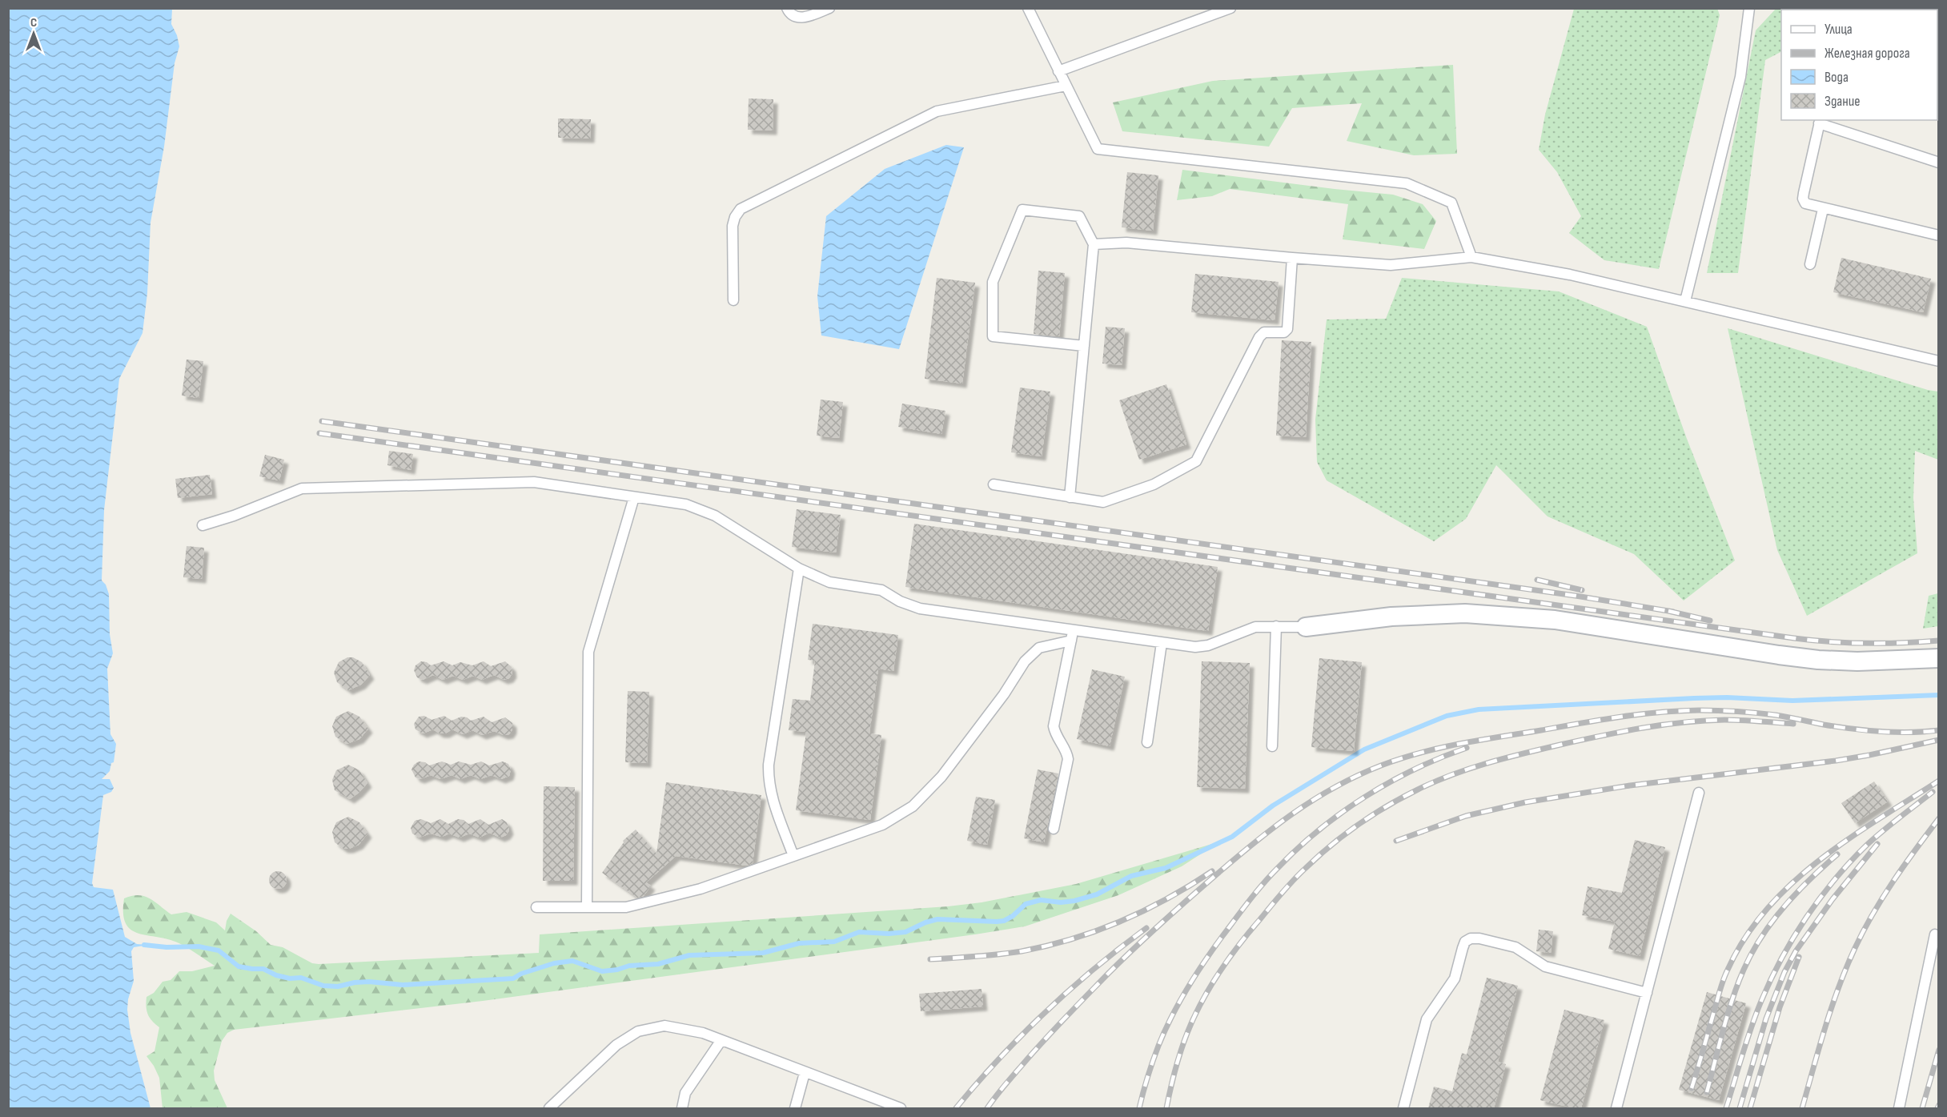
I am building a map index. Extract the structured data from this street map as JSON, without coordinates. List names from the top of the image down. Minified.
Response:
{"legend":["Улица","Железная дорога","Вода","Здание"],"north":"top"}
